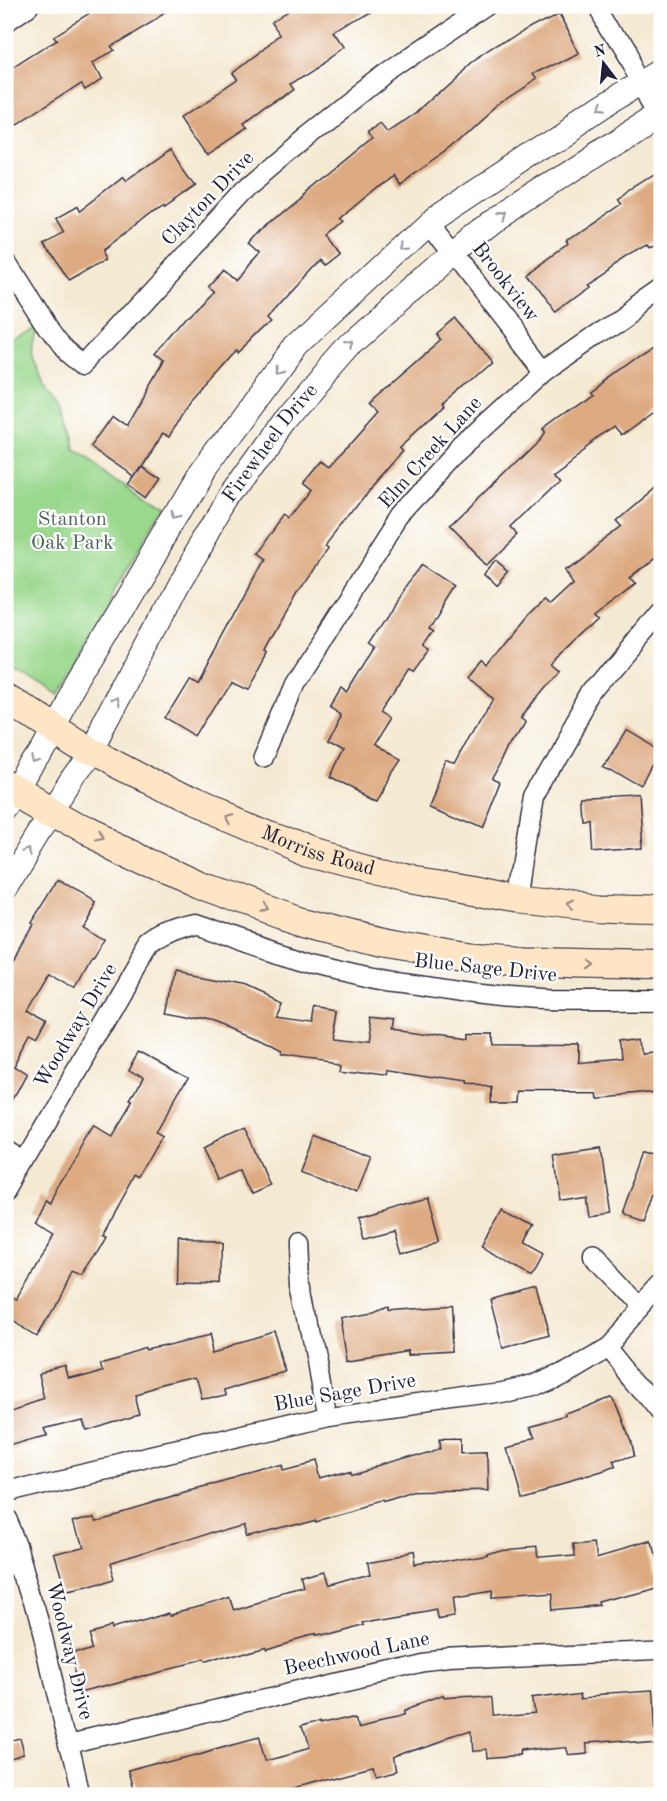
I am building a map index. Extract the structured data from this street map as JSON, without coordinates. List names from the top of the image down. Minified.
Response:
{"streets":{"main road":["Morriss Road"],"street":["Clayton Drive","Brookview","Firewheel Drive","Elm Creek Lane","Blue Sage Drive","Woodway Drive","Beechwood Lane"]},"crossings":[["Brookview","Firewheel Drive"],["Brookview","Elm Creek Lane"],["Firewheel Drive","Morriss Road"],["Blue Sage Drive","Woodway Drive"],["Woodway Drive","Beechwood Lane"]],"parks":["Stanton Oak Park"],"north":"top"}
